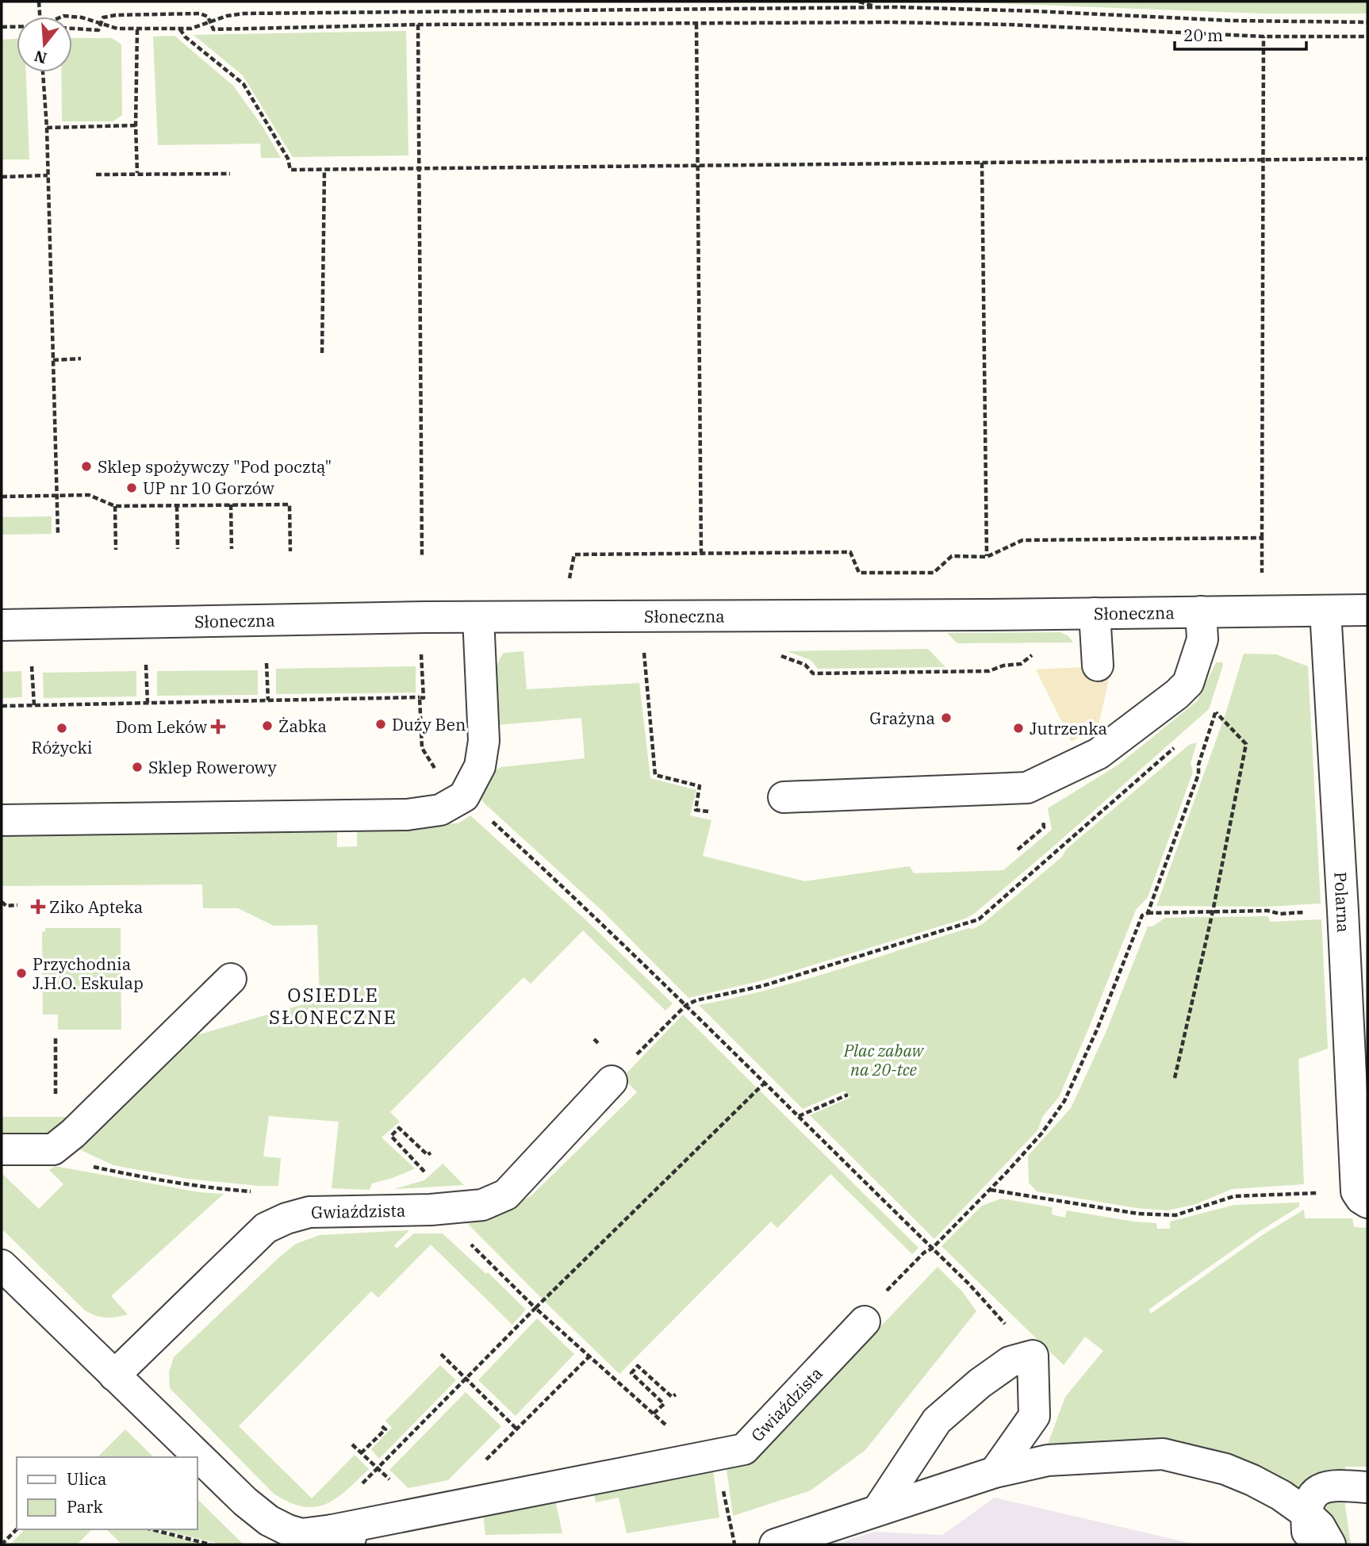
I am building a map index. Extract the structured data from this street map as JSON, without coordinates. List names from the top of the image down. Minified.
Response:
{"streets":{"street":["Słoneczna","Polarna","Gwiaździsta"]},"crossings":[["Słoneczna","Polarna"]],"districts":["OSIEDLE SŁONECZNE"],"parks":["Plac zabaw na 20-tce"],"places":{"other":["Sklep spożywczy \"Pod pocztą\"","UP nr 10 Gorzów","Grażyna","Duży Ben","Żabka","Różycki","Jutrzenka","Sklep Rowerowy","Przychodnia J.H.O. Eskulap"],"health":["Dom Leków","Ziko Apteka"]},"legend":["Ulica","Park"],"scale_bar":"20 m","north":"bottom"}
